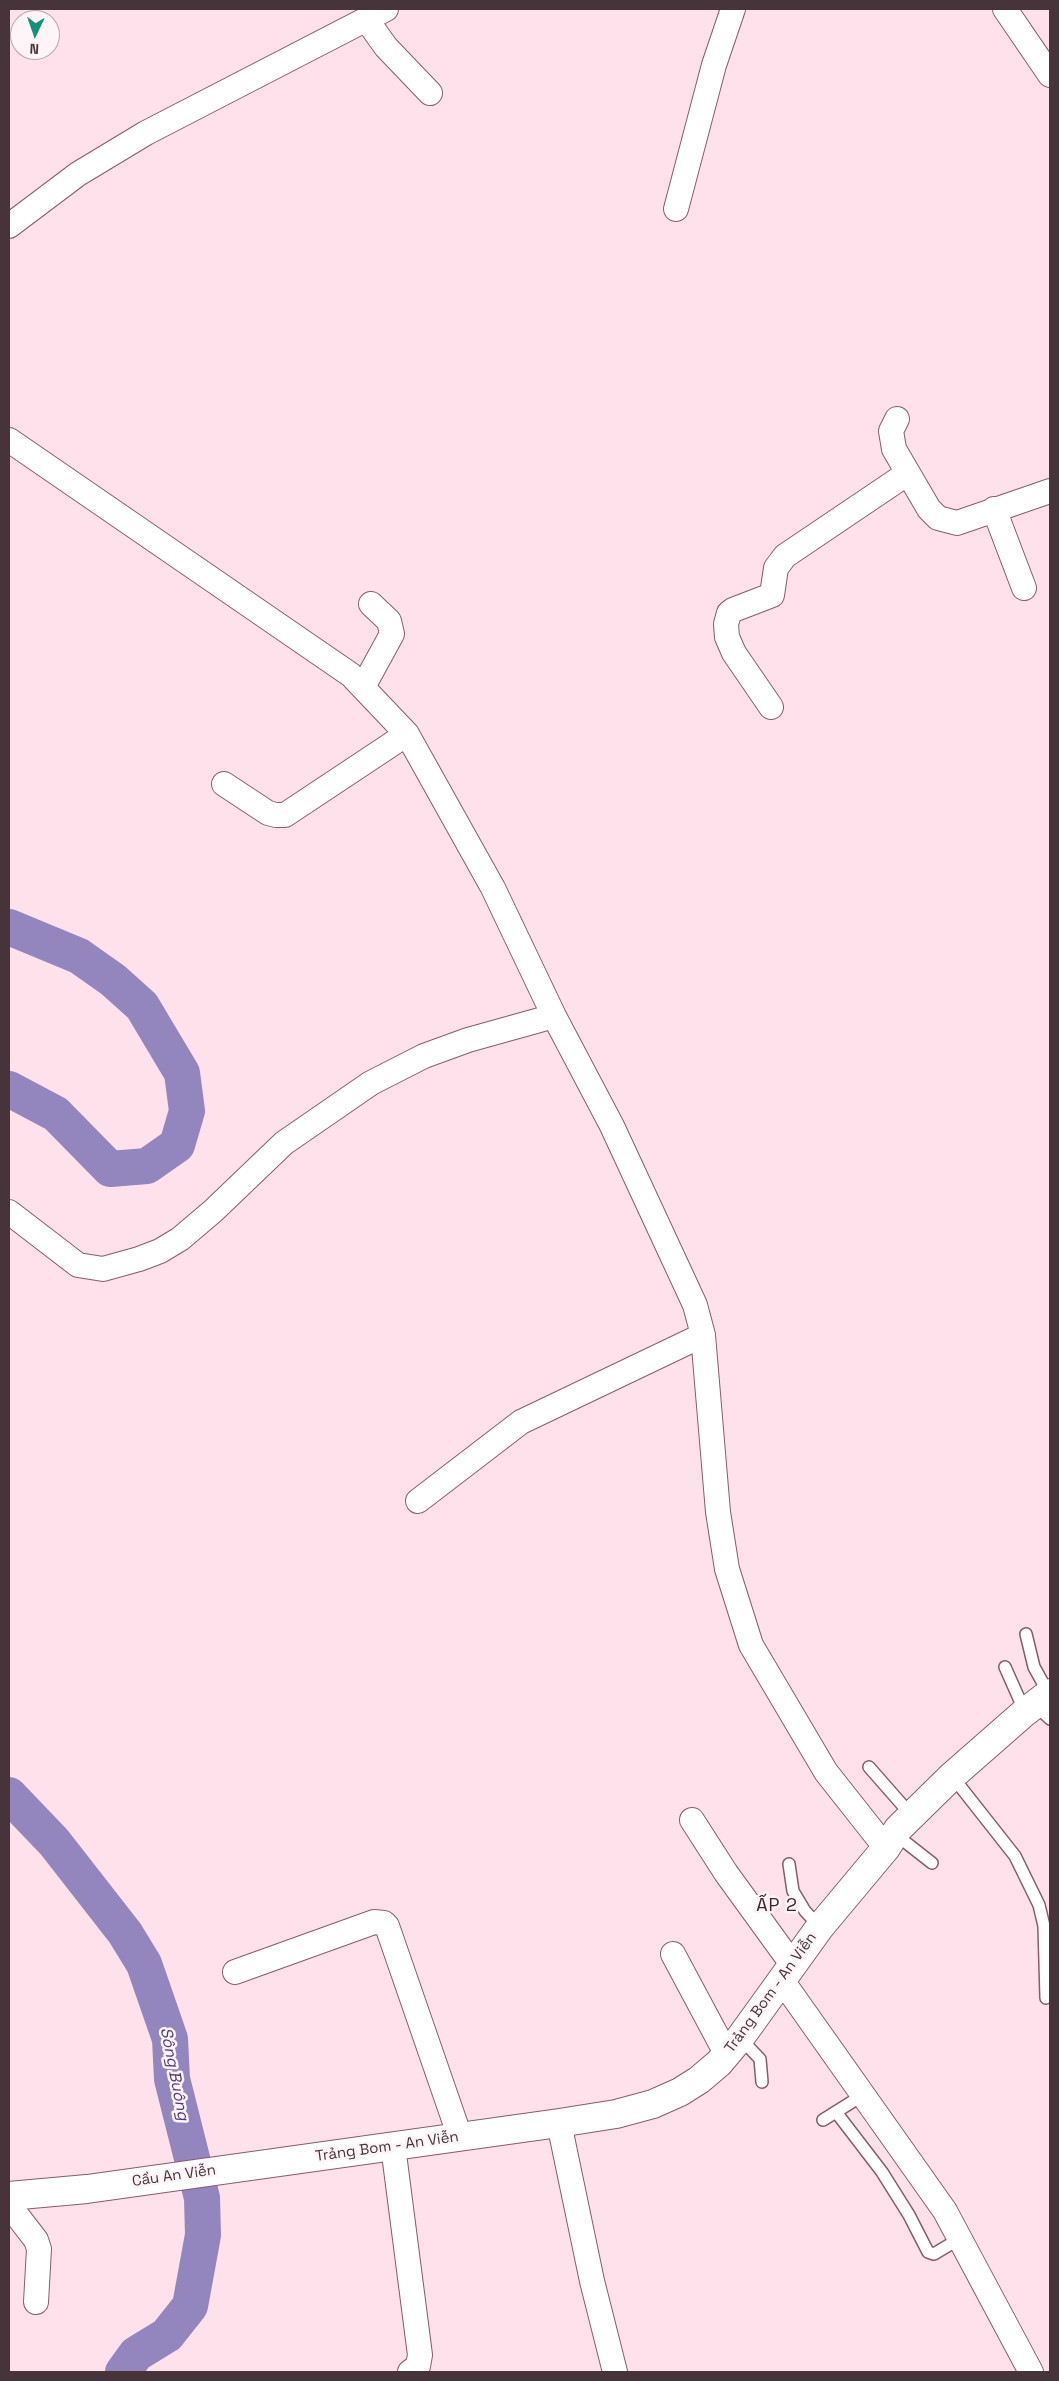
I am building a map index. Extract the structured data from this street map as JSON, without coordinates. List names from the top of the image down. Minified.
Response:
{"streets":{"main road":["Trảng Bom - An Viễn","Cầu An Viễn"]},"crossings":[["Trảng Bom - An Viễn","Cầu An Viễn"]],"districts":["ẤP 2"],"water":["Sông Buông"],"north":"bottom"}
